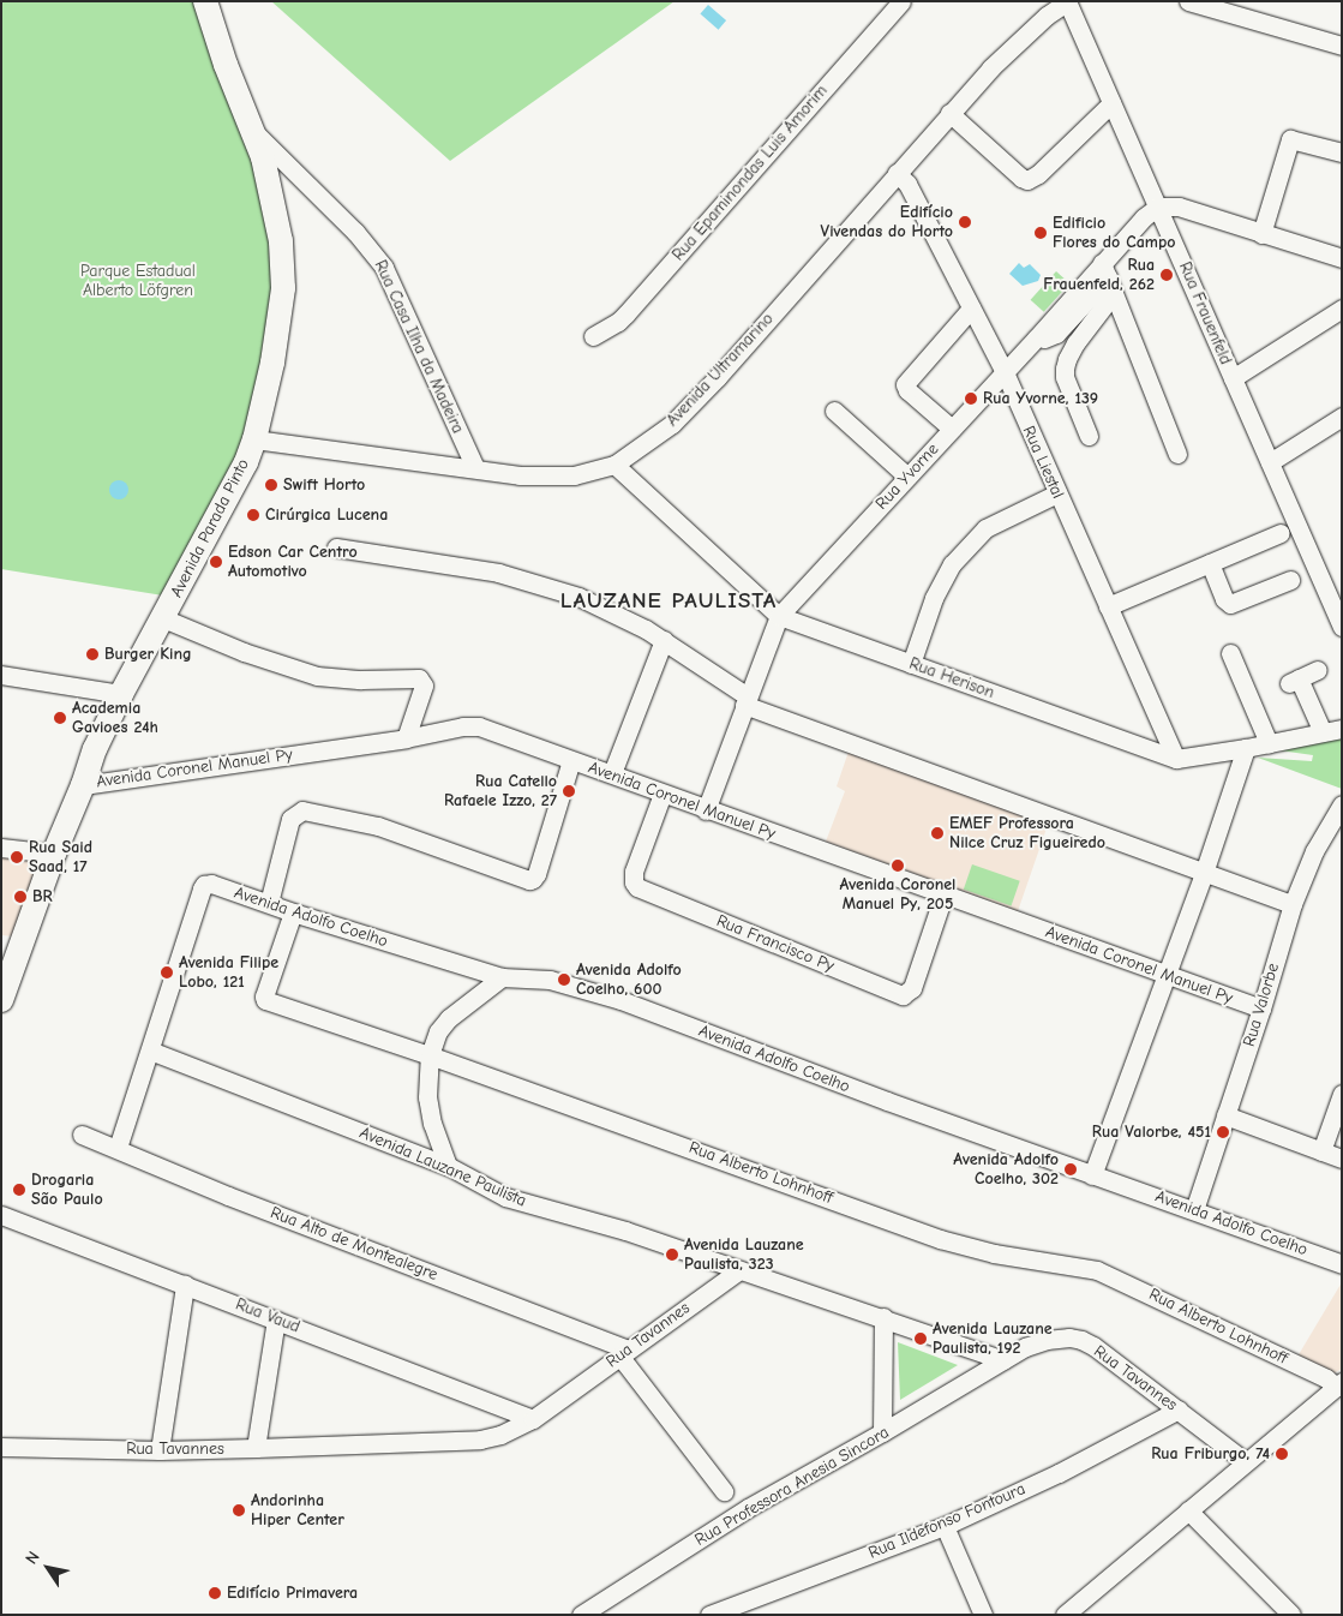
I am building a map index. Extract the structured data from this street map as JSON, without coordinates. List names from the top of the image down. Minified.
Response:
{"streets":{"main road":["Avenida Parada Pinto"],"street":["Rua Epaminondas Luis Amorim","Rua Frauenfeld","Rua Casa Ilha da Madeira","Avenida Ultramarino","Rua Liestal","Rua Yvorne","Rua Herison","Avenida Coronel Manuel Py","Avenida Adolfo Coelho","Rua Francisco Py","Rua Valorbe","Avenida Lauzane Paulista","Rua Alberto Lohnhoff","Rua Alto de Montealegre","Rua Vaud","Rua Tavannes","Rua Professora Anesia Sincora","Rua Ildefonso Fontoura"]},"crossings":[["Rua Frauenfeld","Avenida Ultramarino"],["Rua Frauenfeld","Rua Yvorne"],["Rua Casa Ilha da Madeira","Avenida Ultramarino"],["Rua Casa Ilha da Madeira","Avenida Parada Pinto"],["Avenida Ultramarino","Rua Liestal"],["Avenida Ultramarino","Avenida Parada Pinto"],["Avenida Ultramarino","Rua Herison"],["Rua Liestal","Rua Yvorne"],["Rua Liestal","Rua Herison"],["Rua Yvorne","Rua Herison"],["Avenida Parada Pinto","Avenida Coronel Manuel Py"],["Avenida Coronel Manuel Py","Rua Francisco Py"],["Avenida Coronel Manuel Py","Rua Valorbe"],["Avenida Adolfo Coelho","Rua Valorbe"],["Avenida Adolfo Coelho","Avenida Lauzane Paulista"],["Avenida Adolfo Coelho","Rua Alberto Lohnhoff"],["Avenida Lauzane Paulista","Rua Tavannes"],["Rua Alto de Montealegre","Rua Tavannes"],["Rua Vaud","Rua Tavannes"],["Rua Tavannes","Rua Professora Anesia Sincora"],["Rua Tavannes","Rua Ildefonso Fontoura"]],"districts":["LAUZANE PAULISTA"],"parks":["Parque Estadual Alberto Löfgren"],"places":["Edifício Vivendas do Horto","Edificio Flores do Campo","Rua Frauenfeld, 262","Rua Yvorne, 139","Swift Horto","Cirúrgica Lucena","Edson Car Centro Automotivo","Burger King","Academia Gavioes 24h","Rua Catello Rafaele Izzo, 27","EMEF Professora Nilce Cruz Figueiredo","Rua Said Saad, 17","Avenida Coronel Manuel Py, 205","BR","Avenida Filipe Lobo, 121","Avenida Adolfo Coelho, 600","Rua Valorbe, 451","Avenida Adolfo Coelho, 302","Drogaria São Paulo","Avenida Lauzane Paulista, 323","Avenida Lauzane Paulista, 192","Rua Friburgo, 74","Andorinha Hiper Center","Edifício Primavera"],"north":"top left"}
